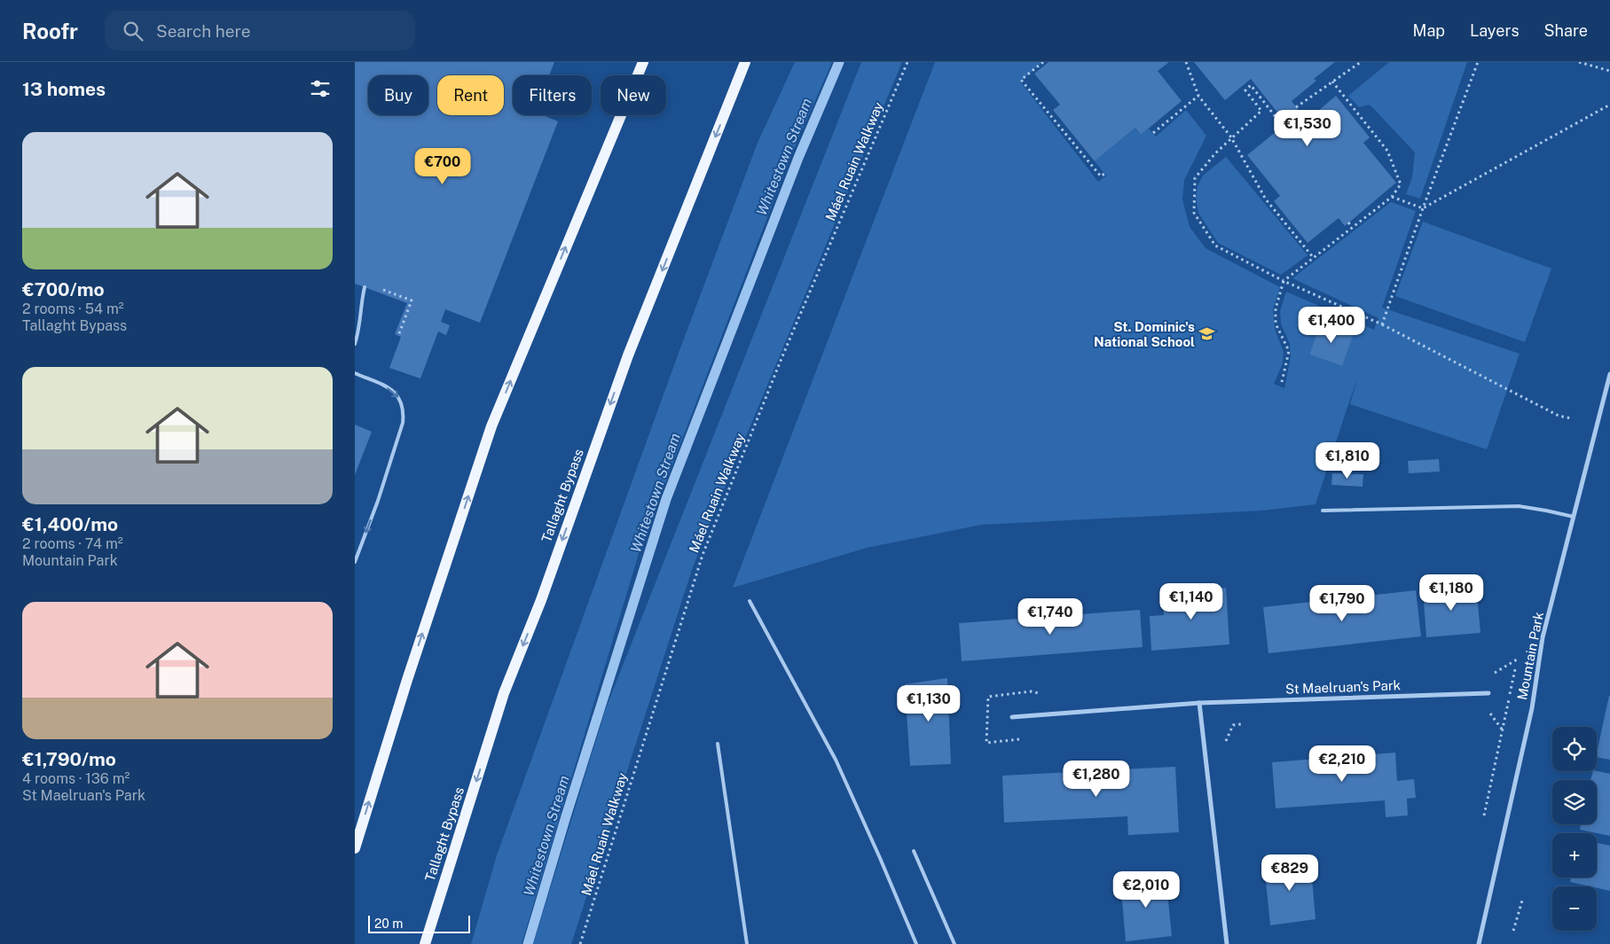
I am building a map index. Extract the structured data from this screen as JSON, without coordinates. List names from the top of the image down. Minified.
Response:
{"streets":{"main road":["Tallaght Bypass"],"street":["Mountain Park","St Maelruan's Park"],"path":["Máel Ruain Walkway"]},"water":["Whitestown Stream"],"places":{"school or university":["St. Dominic's National School"]},"scale_bar":"20 m","page":{"header":"Roofr","search":"Search here","nav":["Map","Layers","Share"],"heading":"13 homes","chip":["Buy","Rent","Filters","New"],"price":["€1,530","€700","€1,400","€1,810","€1,180","€1,140","€1,790","€1,740","€1,130","€2,210","€1,280","€829","€2,010"],"list":[{"name":"€700/mo","note":"2 rooms · 54 m² · Tallaght Bypass"},{"name":"€1,400/mo","note":"2 rooms · 74 m² · Mountain Park"},{"name":"€1,790/mo","note":"4 rooms · 136 m² · St Maelruan's Park"}],"map_buttons":["+","−"],"scale":"20 m"}}
